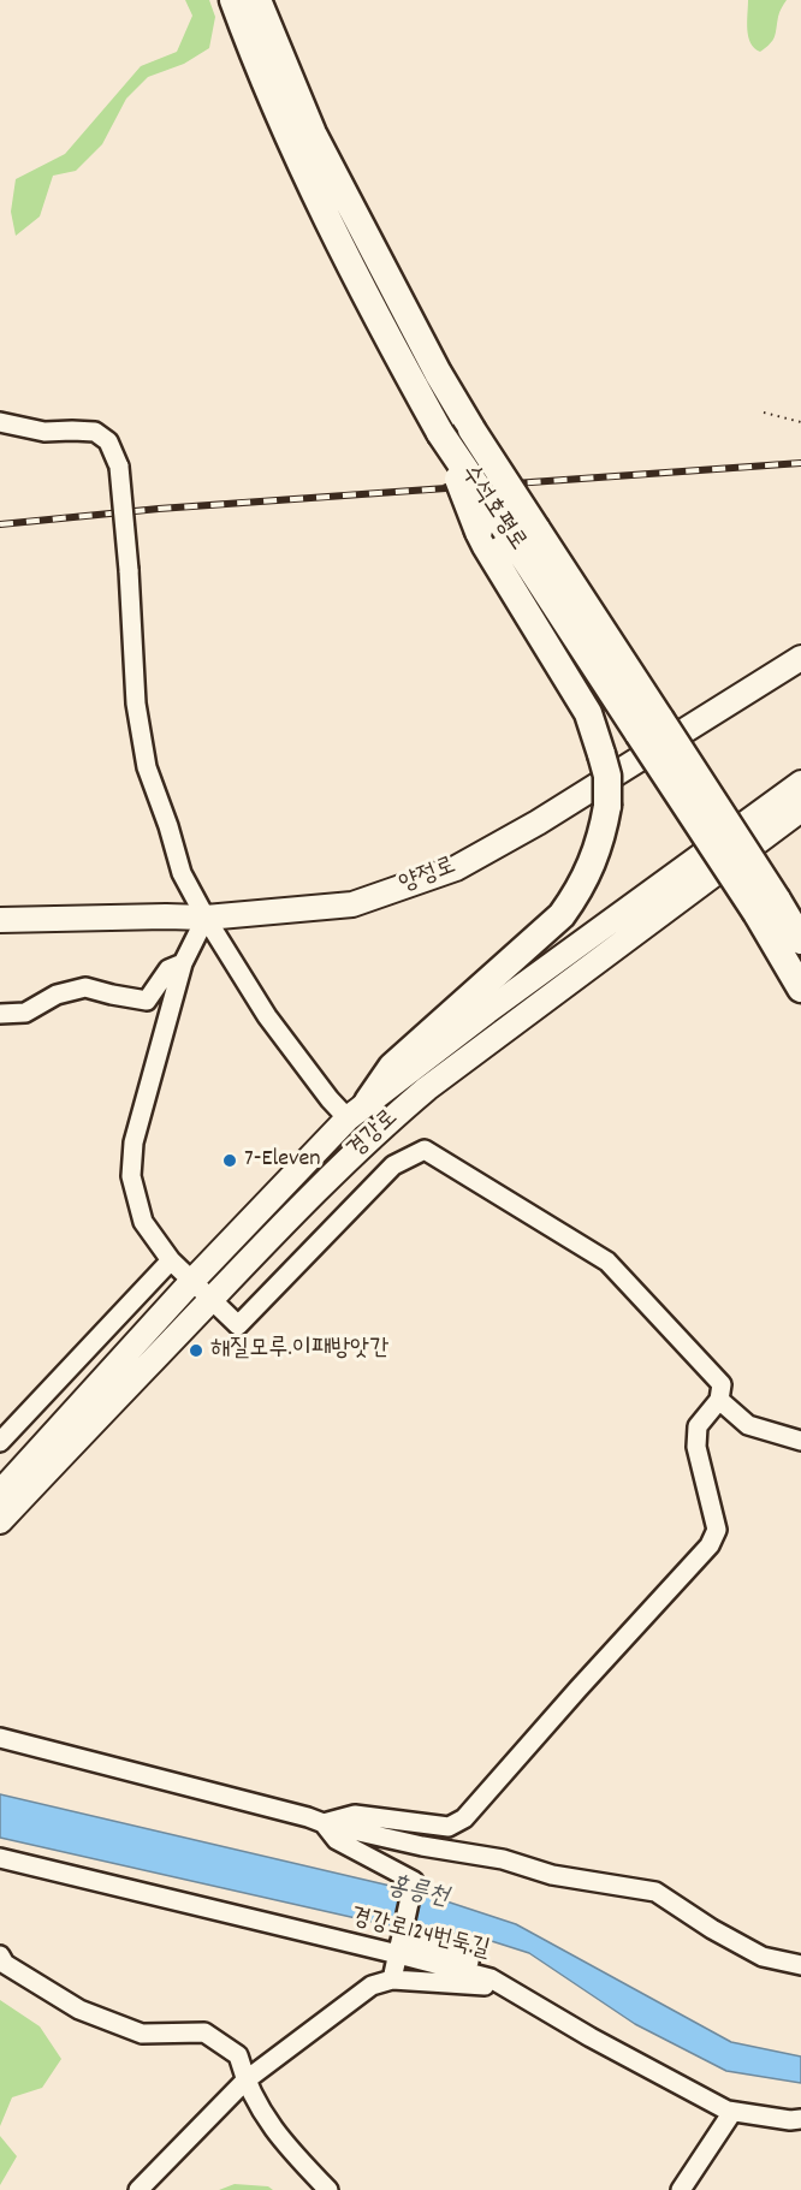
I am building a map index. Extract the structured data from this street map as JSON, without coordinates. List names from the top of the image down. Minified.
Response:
{"streets":{"highway":["수석호평로"],"main road":["양정로","경강로"],"street":["경강로124번둑길"]},"water":["홍릉천"],"places":["7-Eleven","해질모루.이패방앗간"]}
